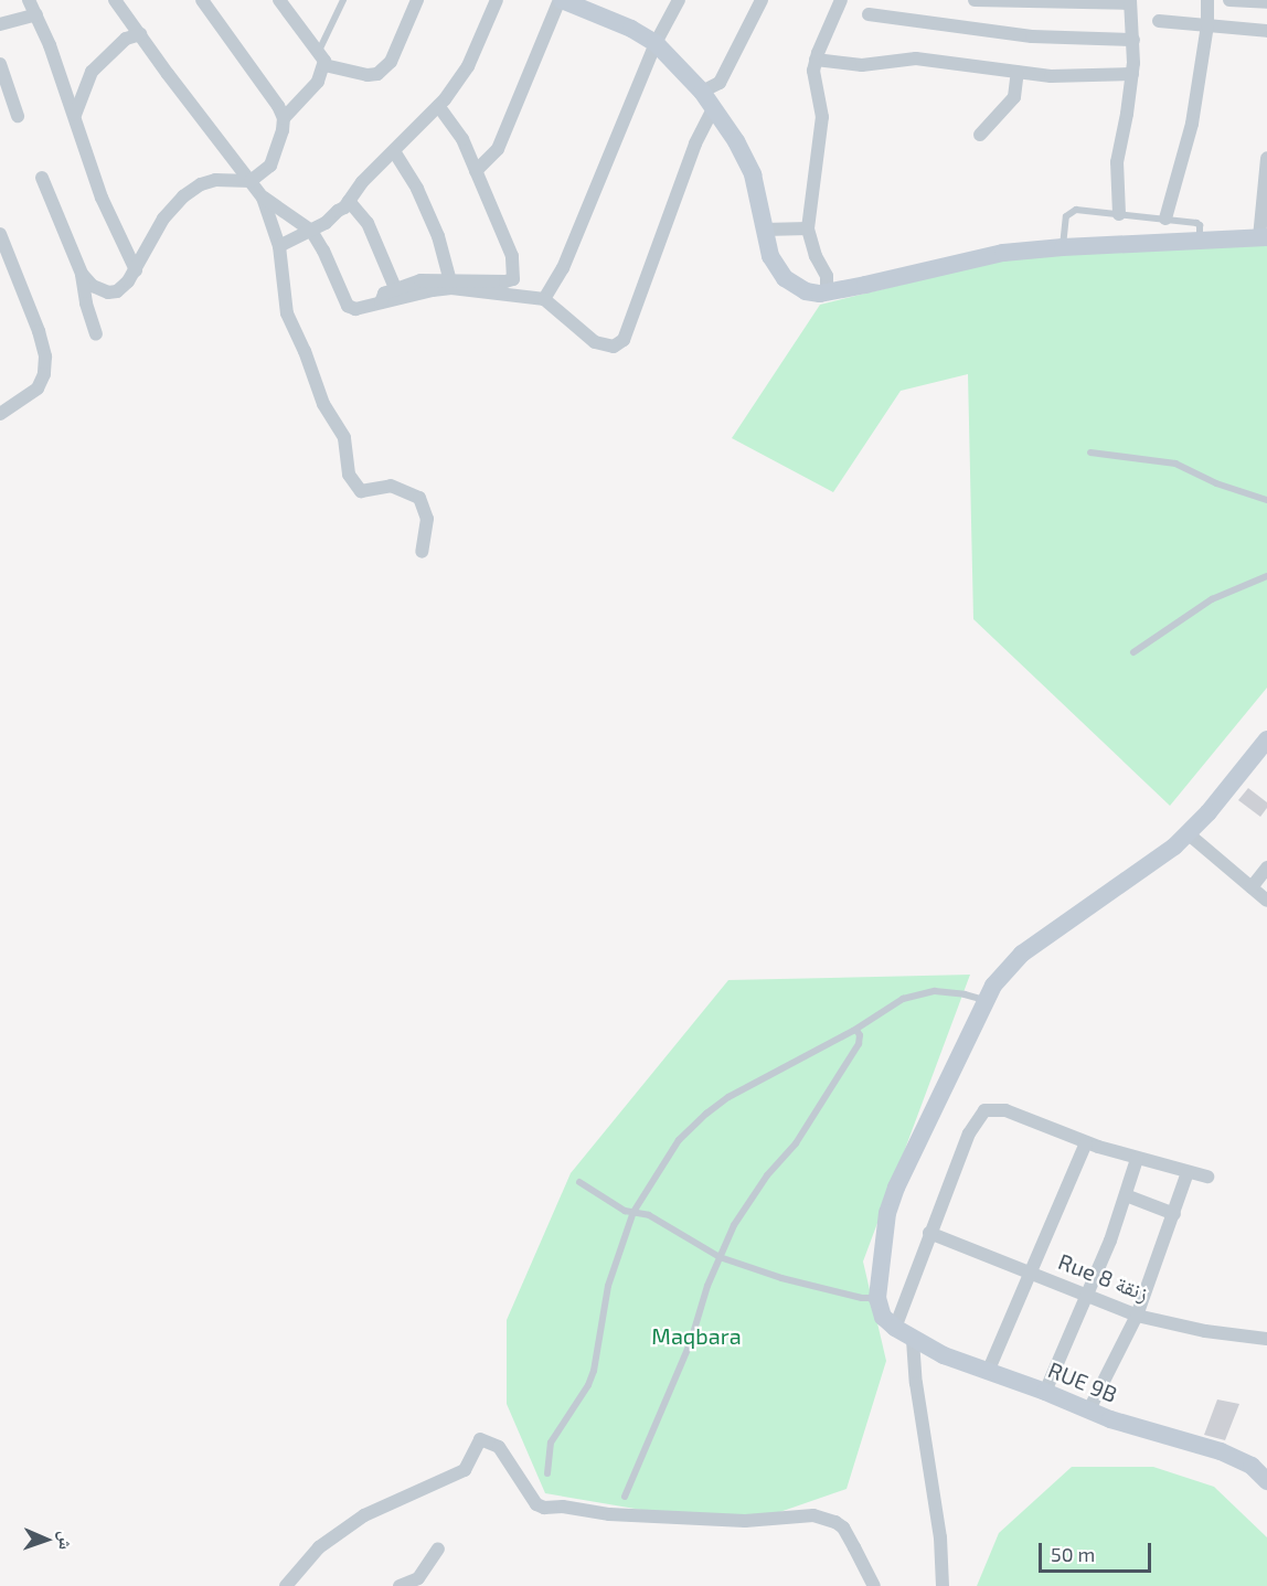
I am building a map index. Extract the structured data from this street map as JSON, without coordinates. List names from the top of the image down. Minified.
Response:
{"streets":{"street":["Rue 8 زنقة","RUE 9B"]},"parks":["Maqbara"],"scale_bar":"50 m","north":"right"}
